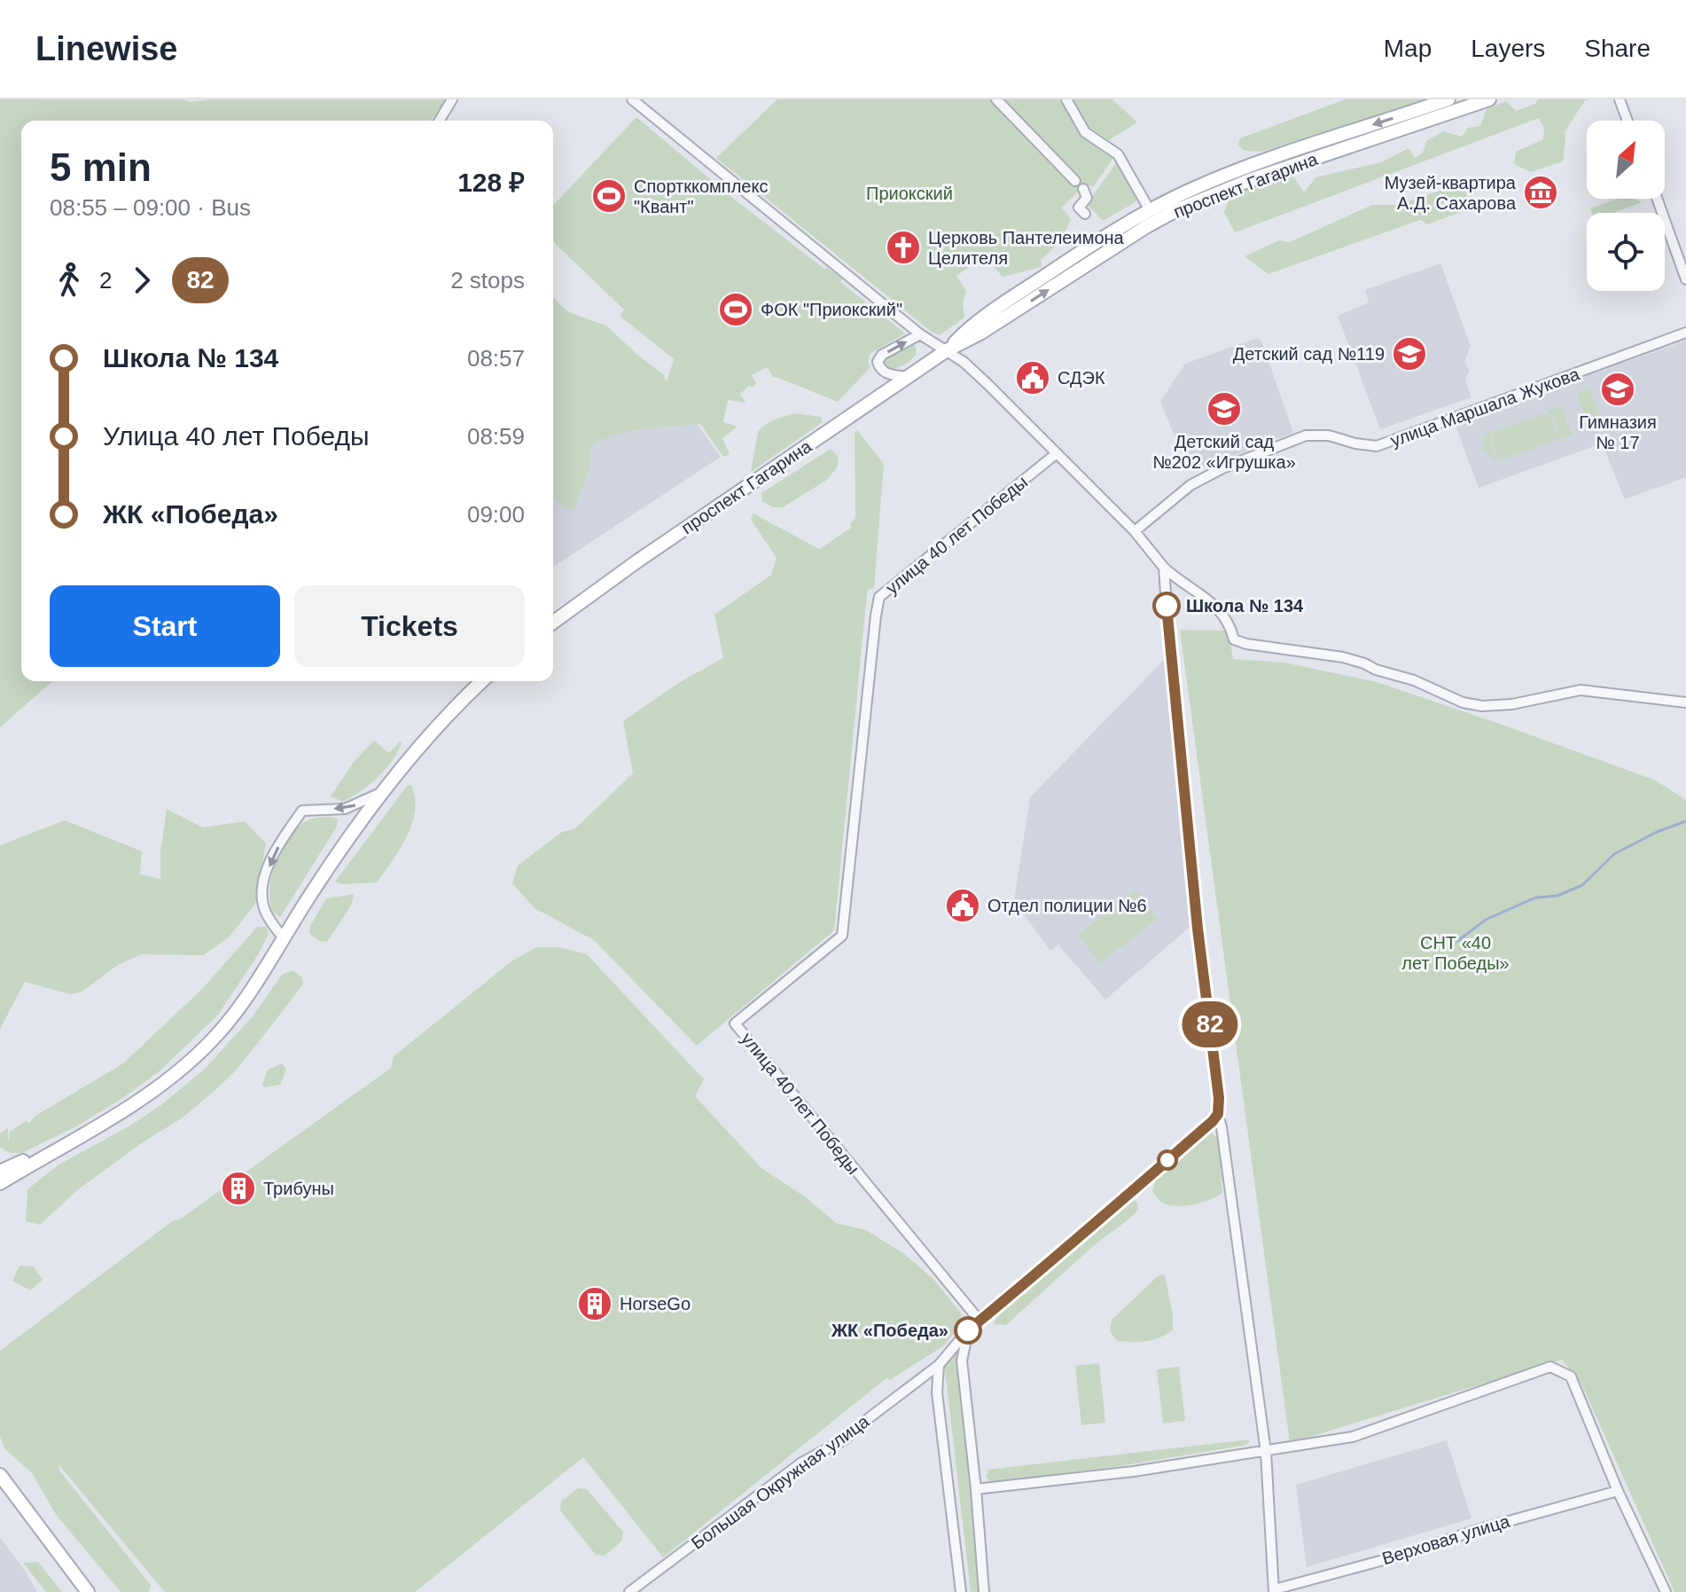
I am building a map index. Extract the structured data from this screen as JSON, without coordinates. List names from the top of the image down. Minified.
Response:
{"streets":{"main road":["проспект Гагарина"],"street":["улица Маршала Жукова","улица 40 лет Победы","Большая Окружная улица","Верховая улица"]},"crossings":[["улица 40 лет Победы","Большая Окружная улица"]],"parks":["Приокский","СНТ «40 лет Победы»"],"places":{"museum":["Музей-квартира А.Д. Сахарова"],"sports":["Спортккомплекс \"Квант\"","ФОК \"Приокский\""],"church":["Церковь Пантелеимона Целителя"],"school or university":["Детский сад №119","Гимназия № 17","Детский сад №202 «Игрушка»"],"public building":["СДЭК","Отдел полиции №6"],"other":["Школа № 134","ЖК «Победа»"],"building":["Трибуны","HorseGo"]},"lines":["bus line 82"],"north":"top right","page":{"header":"Linewise","nav":["Map","Layers","Share"],"on_map":"82","heading":["5 min","08:55 – 09:00 · Bus","128 ₽"],"legs":["2","82","2 stops"],"list":[{"name":"Школа № 134","value":"08:57"},{"name":"Улица 40 лет Победы","value":"08:59"},{"name":"ЖК «Победа»","value":"09:00"}],"buttons":["Start","Tickets"]}}
